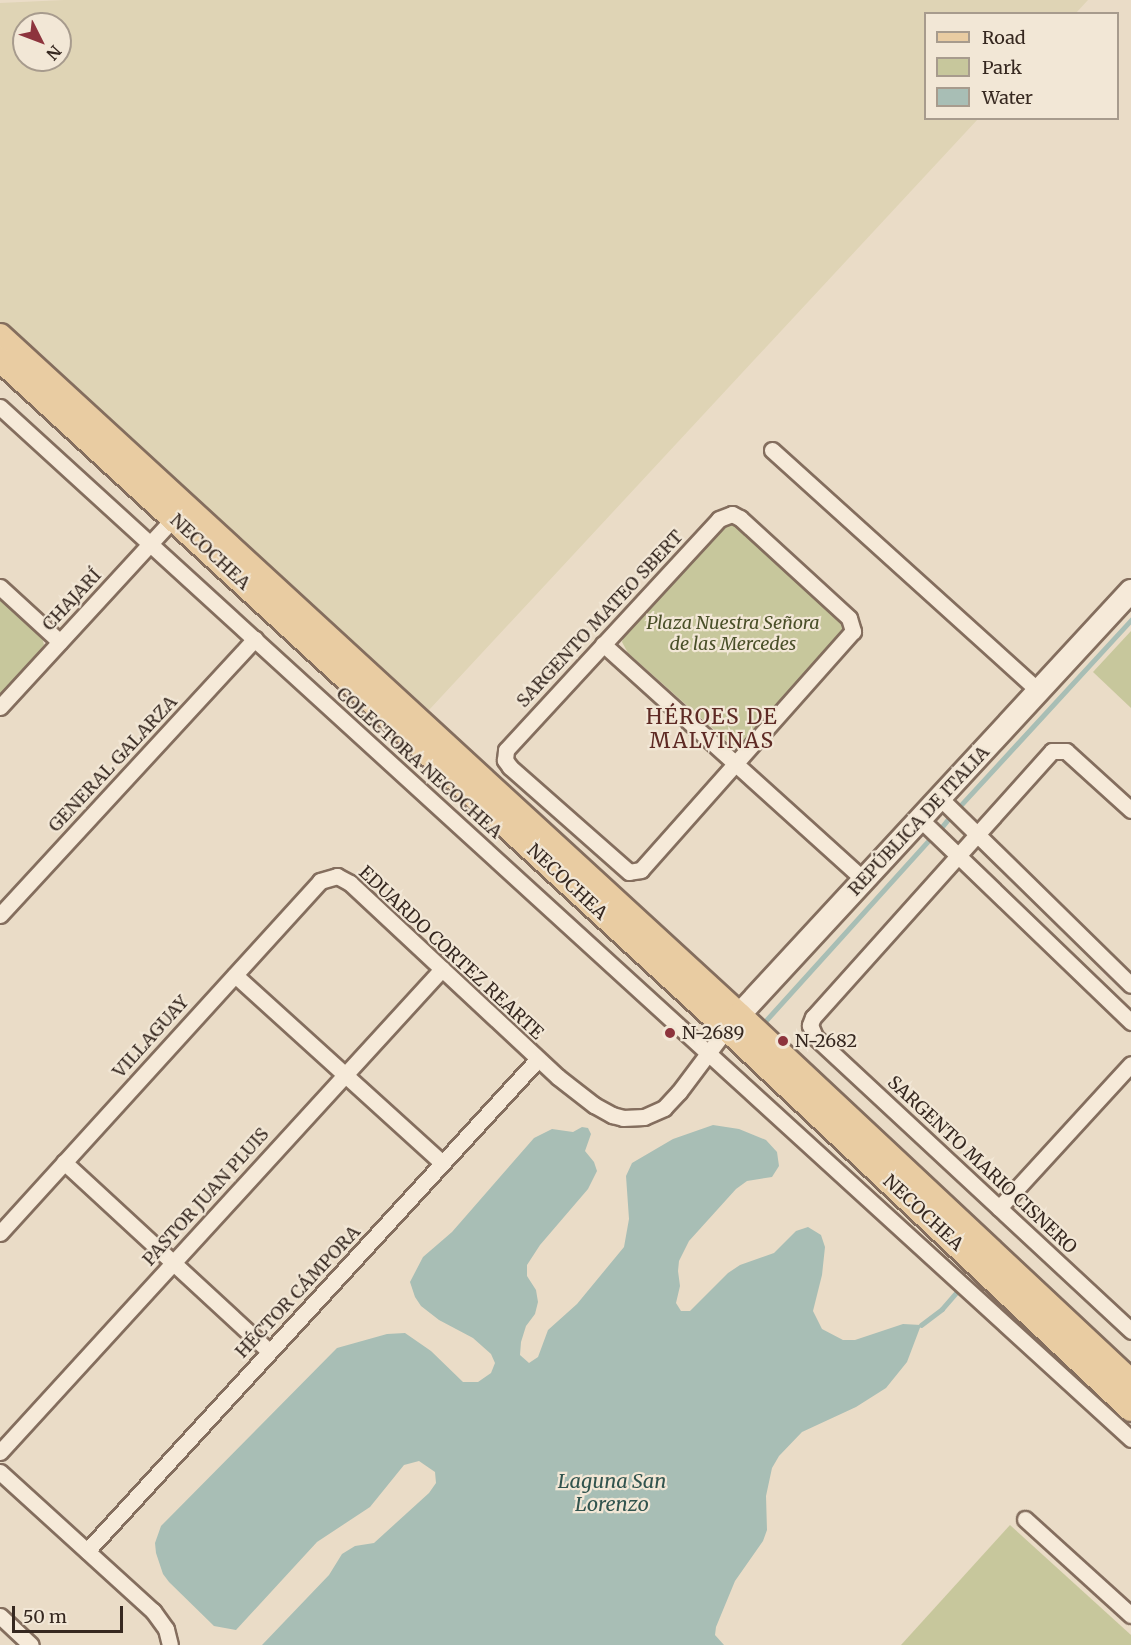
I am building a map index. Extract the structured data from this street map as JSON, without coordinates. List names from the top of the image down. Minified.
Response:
{"streets":{"main road":["NECOCHEA"],"street":["CHAJARÍ","SARGENTO MATEO SBERT","COLECTORA NECOCHEA","GENERAL GALARZA","REPÚBLICA DE ITALIA","EDUARDO CORTEZ REARTE","VILLAGUAY","SARGENTO MARIO CISNERO","PASTOR JUAN PLUIS","HÉCTOR CÁMPORA"]},"crossings":[["NECOCHEA","CHAJARÍ"],["NECOCHEA","REPÚBLICA DE ITALIA"],["CHAJARÍ","COLECTORA NECOCHEA"],["COLECTORA NECOCHEA","GENERAL GALARZA"],["COLECTORA NECOCHEA","REPÚBLICA DE ITALIA"],["COLECTORA NECOCHEA","EDUARDO CORTEZ REARTE"],["REPÚBLICA DE ITALIA","EDUARDO CORTEZ REARTE"],["EDUARDO CORTEZ REARTE","VILLAGUAY"],["EDUARDO CORTEZ REARTE","PASTOR JUAN PLUIS"],["EDUARDO CORTEZ REARTE","HÉCTOR CÁMPORA"]],"districts":["HÉROES DE MALVINAS"],"water":["Laguna San Lorenzo"],"parks":["Plaza Nuestra Señora de las Mercedes"],"places":["N-2689","N-2682"],"legend":["Road","Park","Water"],"scale_bar":"50 m","north":"bottom right"}
